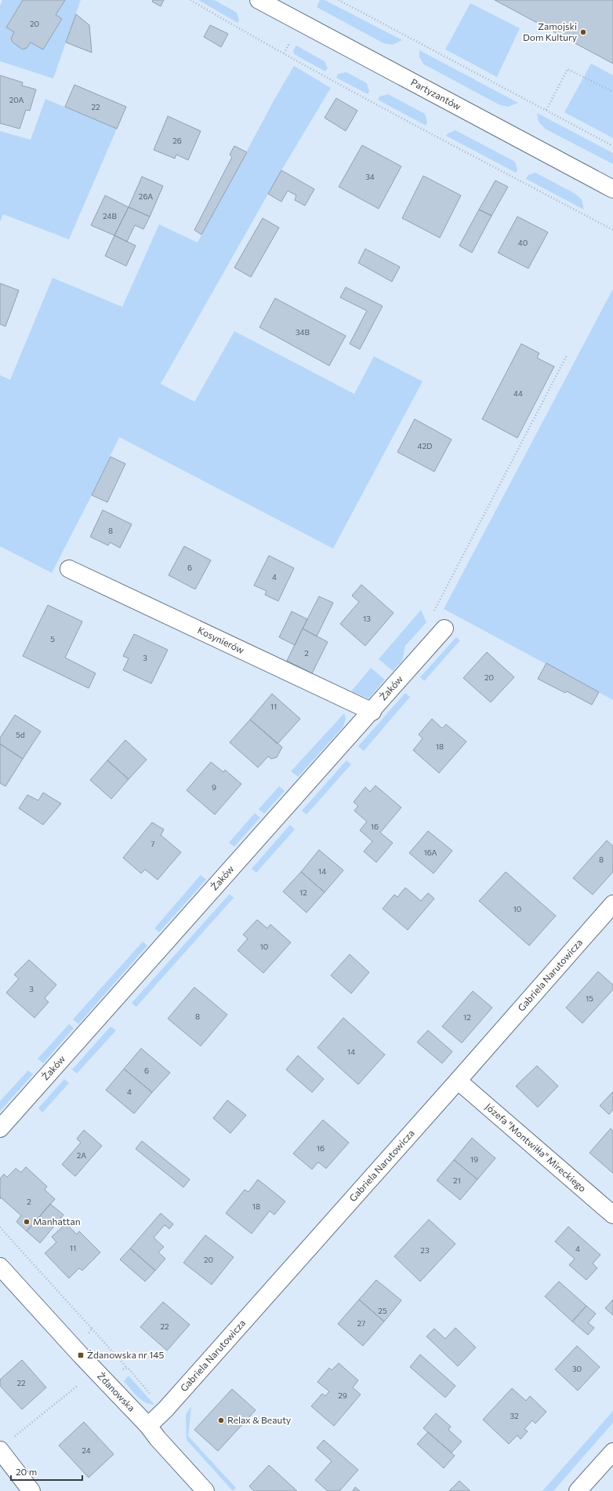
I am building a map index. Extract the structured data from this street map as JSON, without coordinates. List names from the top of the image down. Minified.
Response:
{"streets":{"street":["Partyzantów","Kosynierów","Żaków","Gabriela Narutowicza","Józefa \"Montwiłła\" Mireckiego","Żdanowska"]},"crossings":[["Kosynierów","Żaków"],["Gabriela Narutowicza","Józefa \"Montwiłła\" Mireckiego"],["Gabriela Narutowicza","Żdanowska"]],"places":{"other":["Zamojski Dom Kultury","Manhattan","Relax & Beauty"],"transit":["Żdanowska nr 145"]},"house_numbers":["20","20A","22","26","34","26A","24B","40","34B","44","42D","8","6","4","13","5","2","3","20","11","5d","18","9","16","7","16A","8","14","12","10","10","3","15","8","12","14","6","4","16","2A","19","21","2","18","11","4","23","20","25","27","22","30","22","29","32","24"],"scale_bar":"20 m"}
